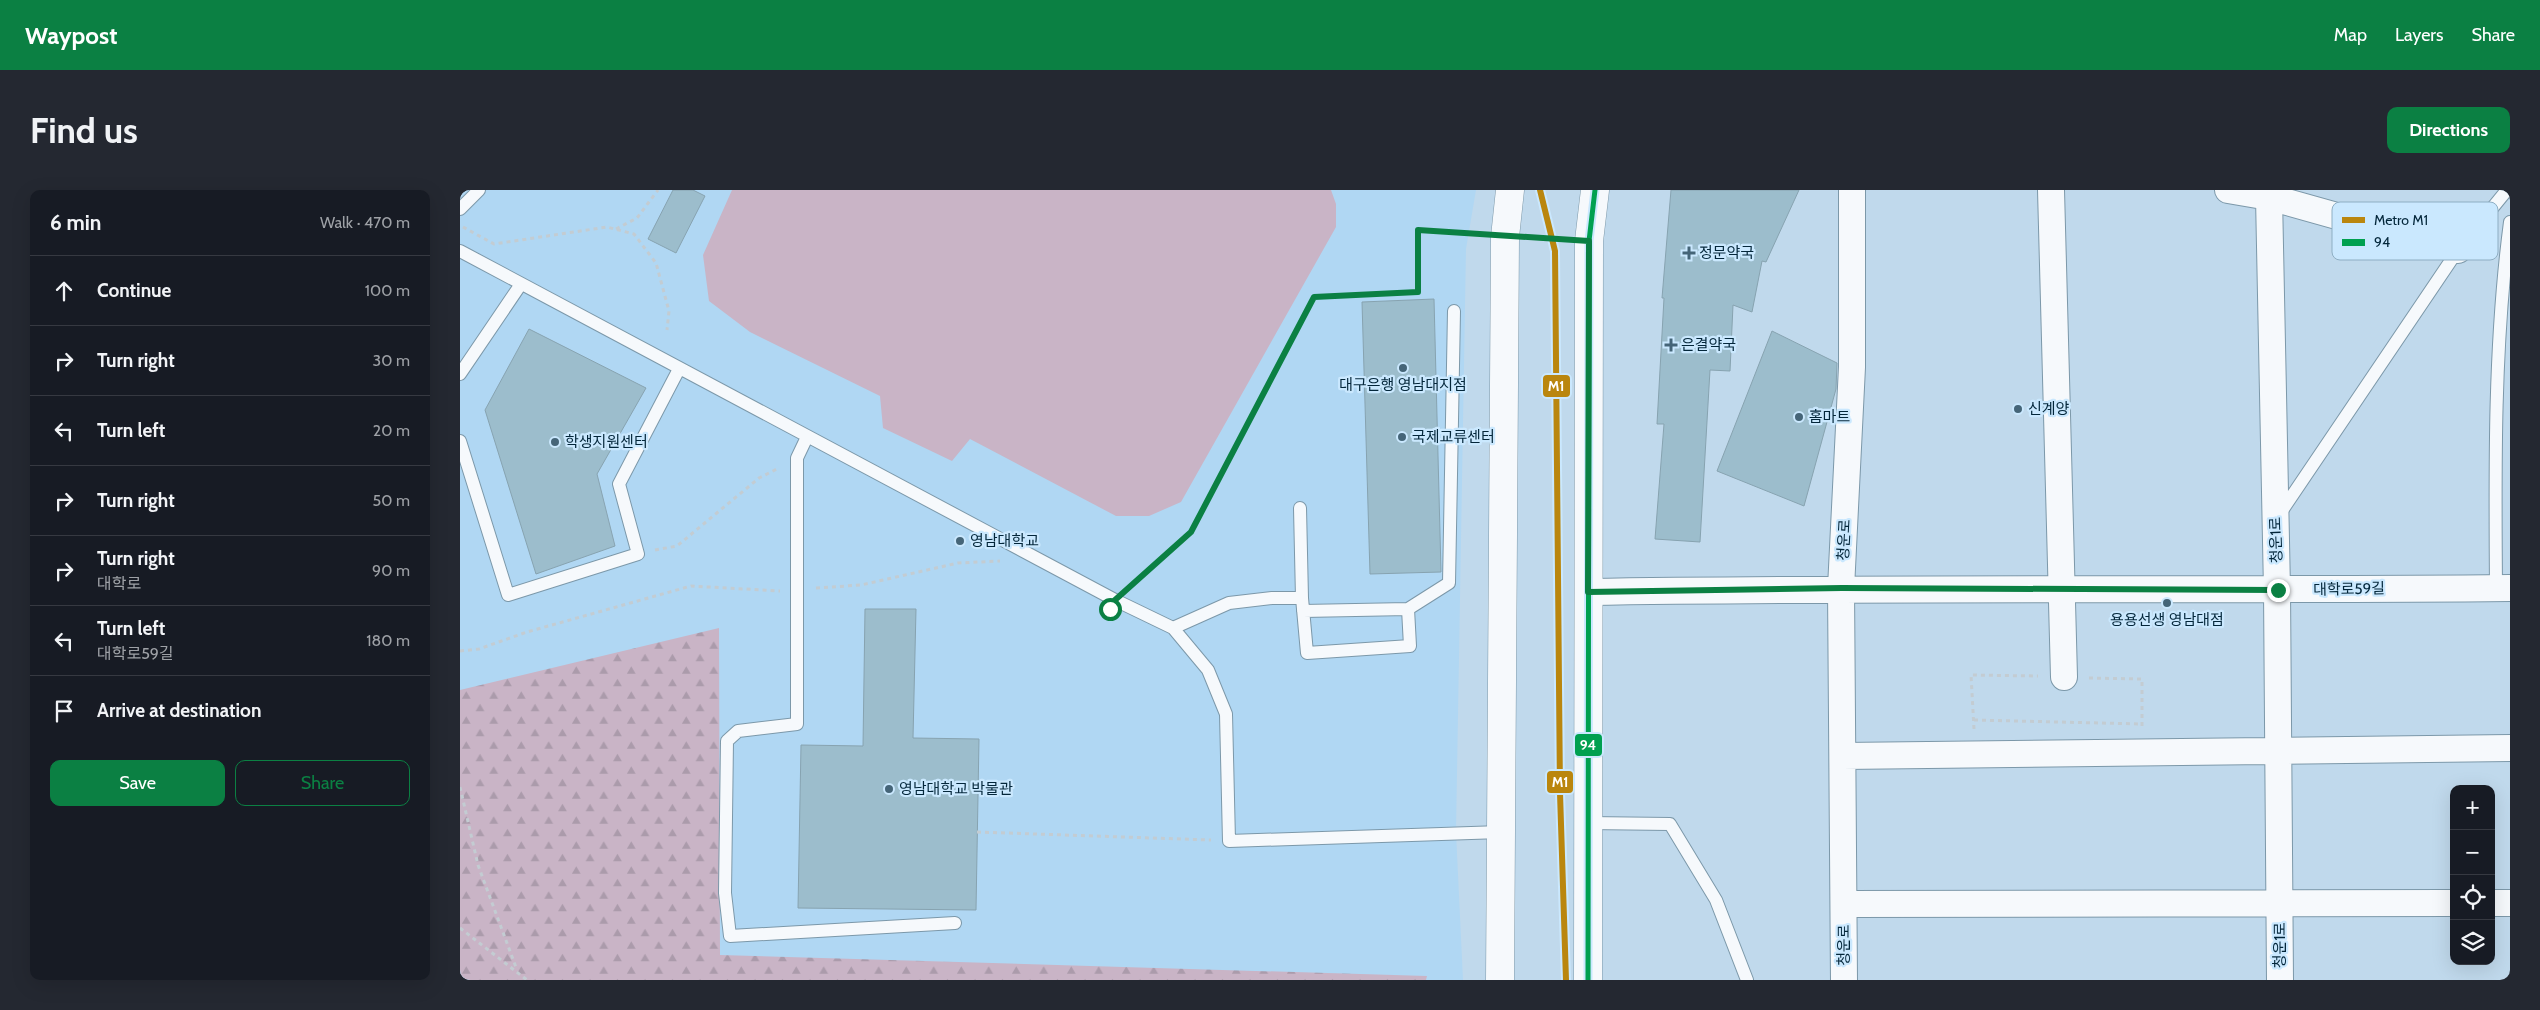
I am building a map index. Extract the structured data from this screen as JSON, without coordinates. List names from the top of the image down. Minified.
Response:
{"streets":{"street":["청운로","청운1로","대학로59길"]},"crossings":[["청운로","대학로59길"],["청운1로","대학로59길"]],"places":{"health":["정문약국","은결약국"],"other":["대구은행 영남대지점","신계양","홈마트","국제교류센터","학생지원센터","영남대학교","용용선생 영남대점","영남대학교 박물관"]},"lines":["metro line M1","transit line 94"],"legend":["Metro M1","94"],"page":{"header":"Waypost","nav":["Map","Layers","Share"],"buttons":["Directions",["Save","Share"]],"title":"Find us","heading":["6 min","Walk · 470 m"],"list":[["Continue","100 m"],["Turn right","30 m"],["Turn left","20 m"],["Turn right","50 m"],["Turn right","대학로","90 m"],["Turn left","대학로59길","180 m"],"Arrive at destination"],"map_buttons":["+","−"]}}
